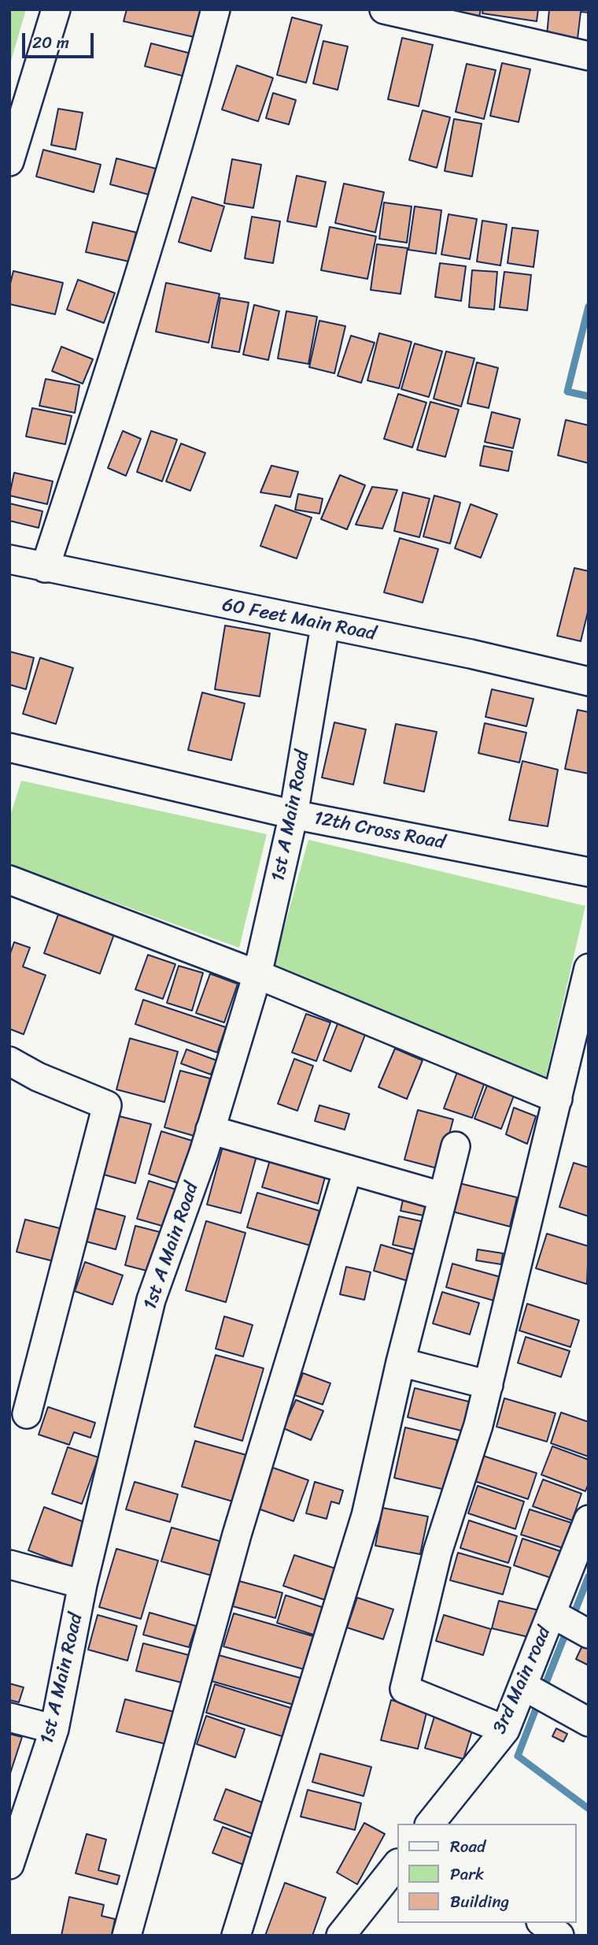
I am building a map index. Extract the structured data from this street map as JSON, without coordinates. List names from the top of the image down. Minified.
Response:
{"streets":{"street":["60 Feet Main Road","1st A Main Road","12th Cross Road","3rd Main road"]},"crossings":[["60 Feet Main Road","1st A Main Road"],["1st A Main Road","12th Cross Road"]],"legend":["Road","Park","Building"],"scale_bar":"20 m"}
